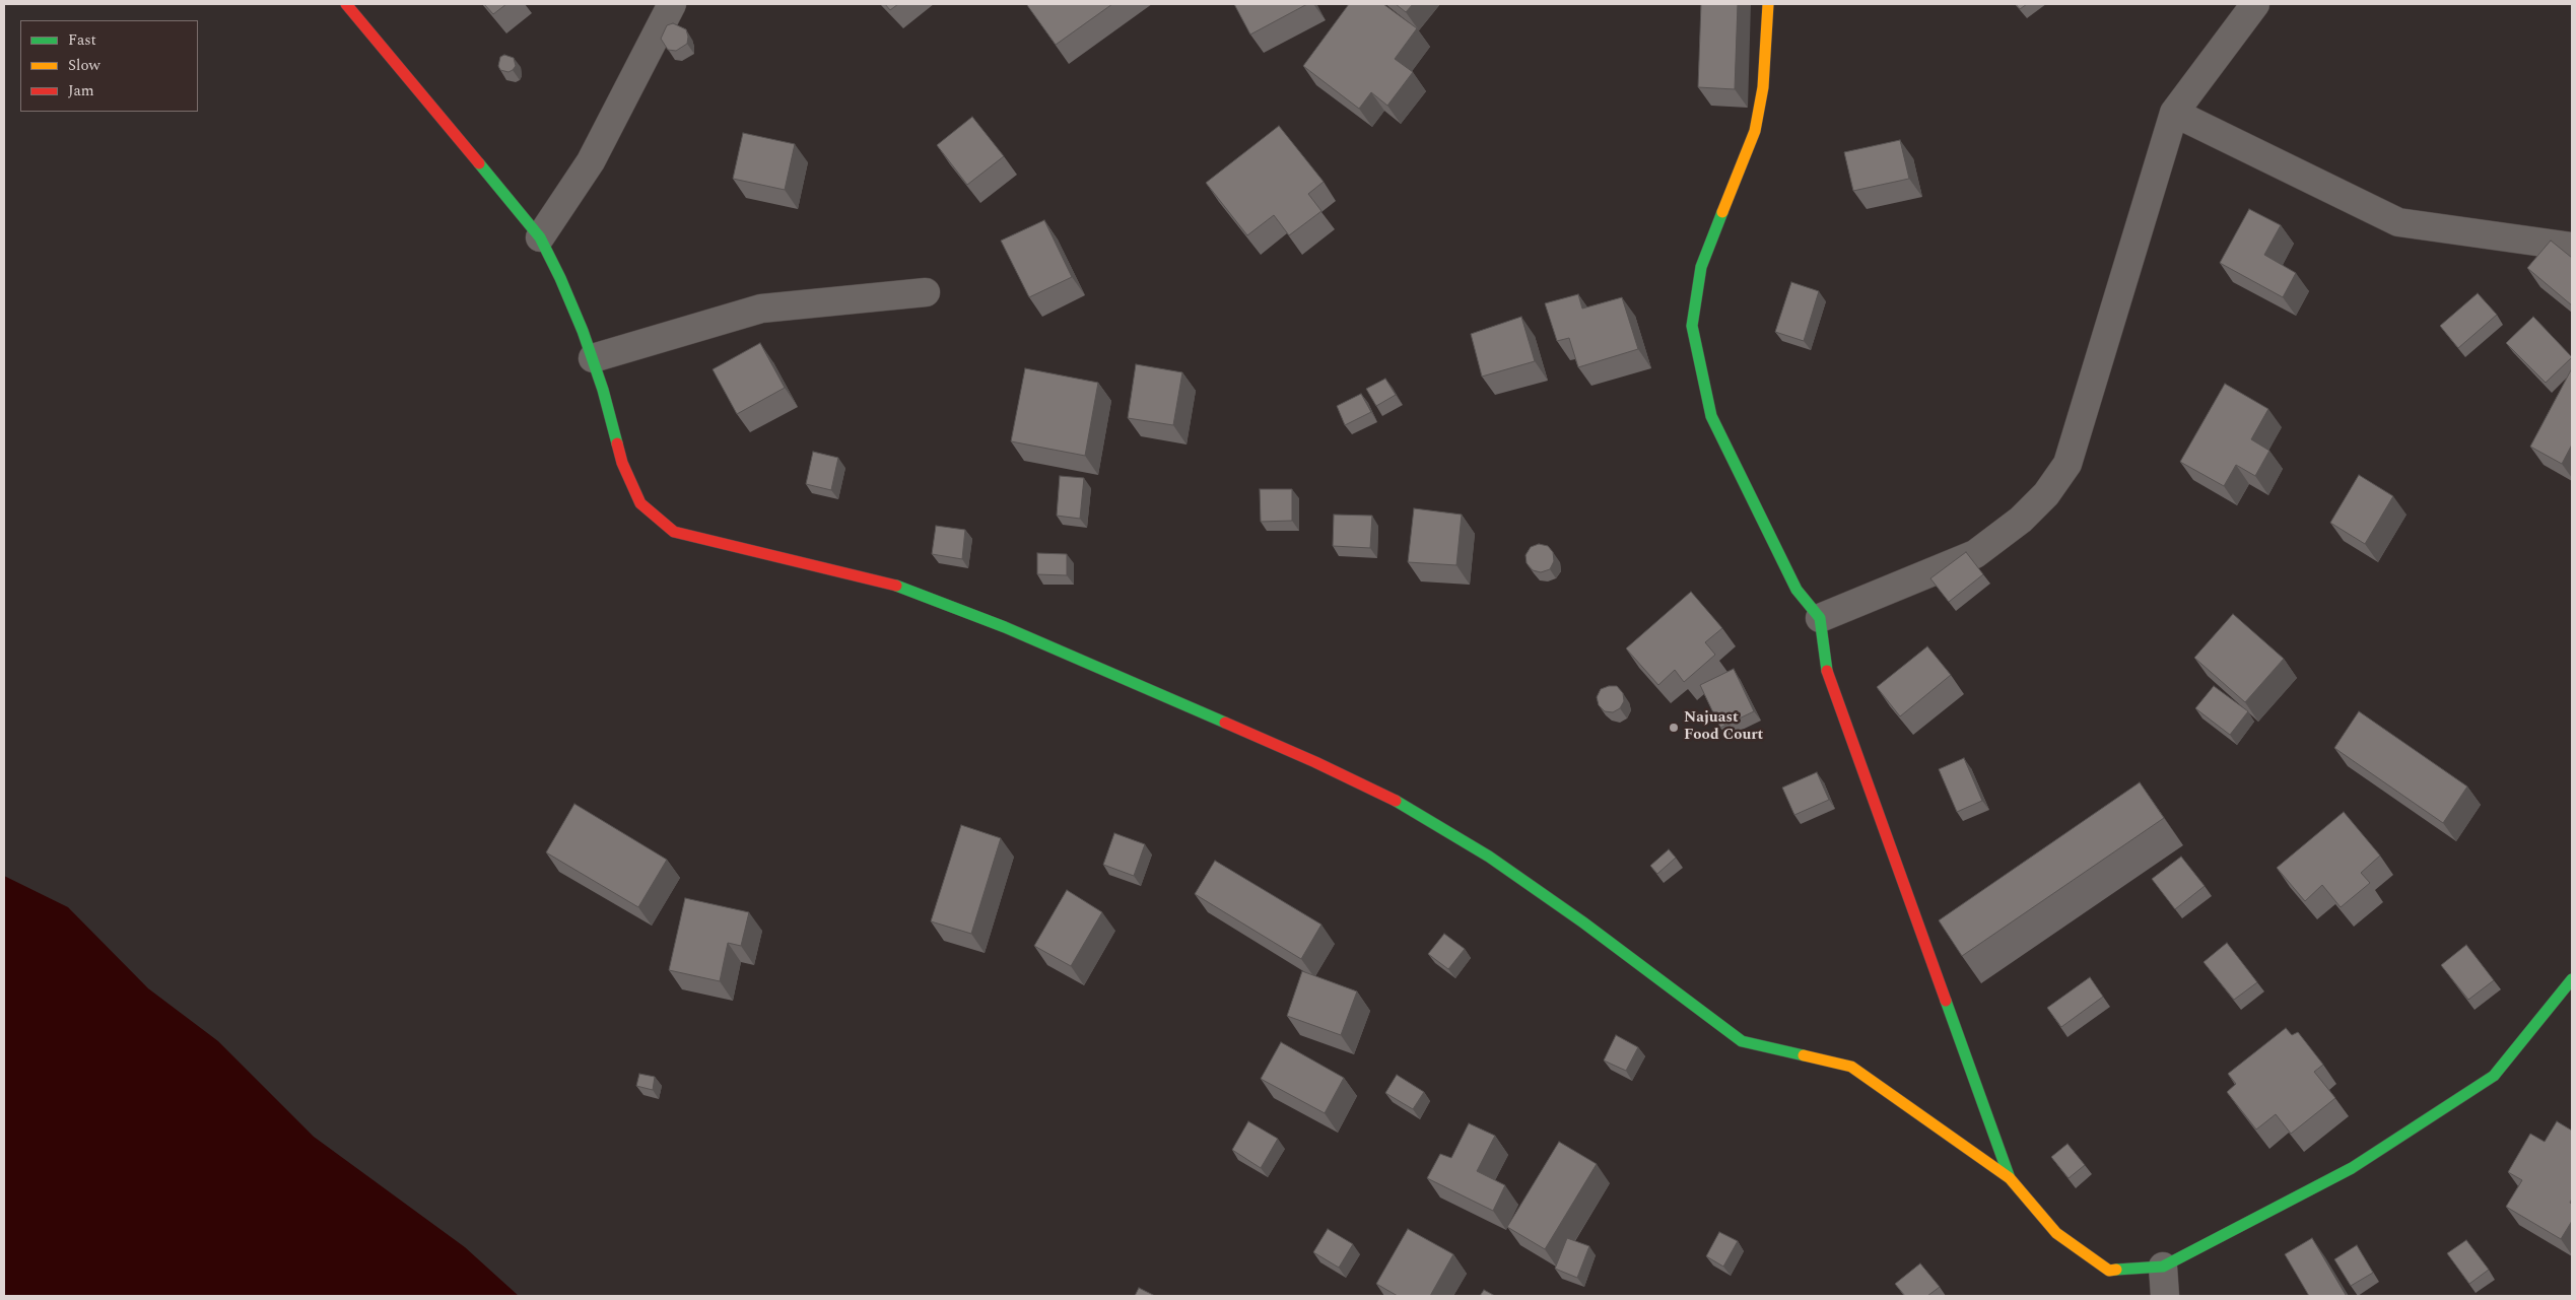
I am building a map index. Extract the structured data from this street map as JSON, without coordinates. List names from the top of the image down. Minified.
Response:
{"places":["Najuast Food Court"],"legend":["Fast","Slow","Jam"]}
